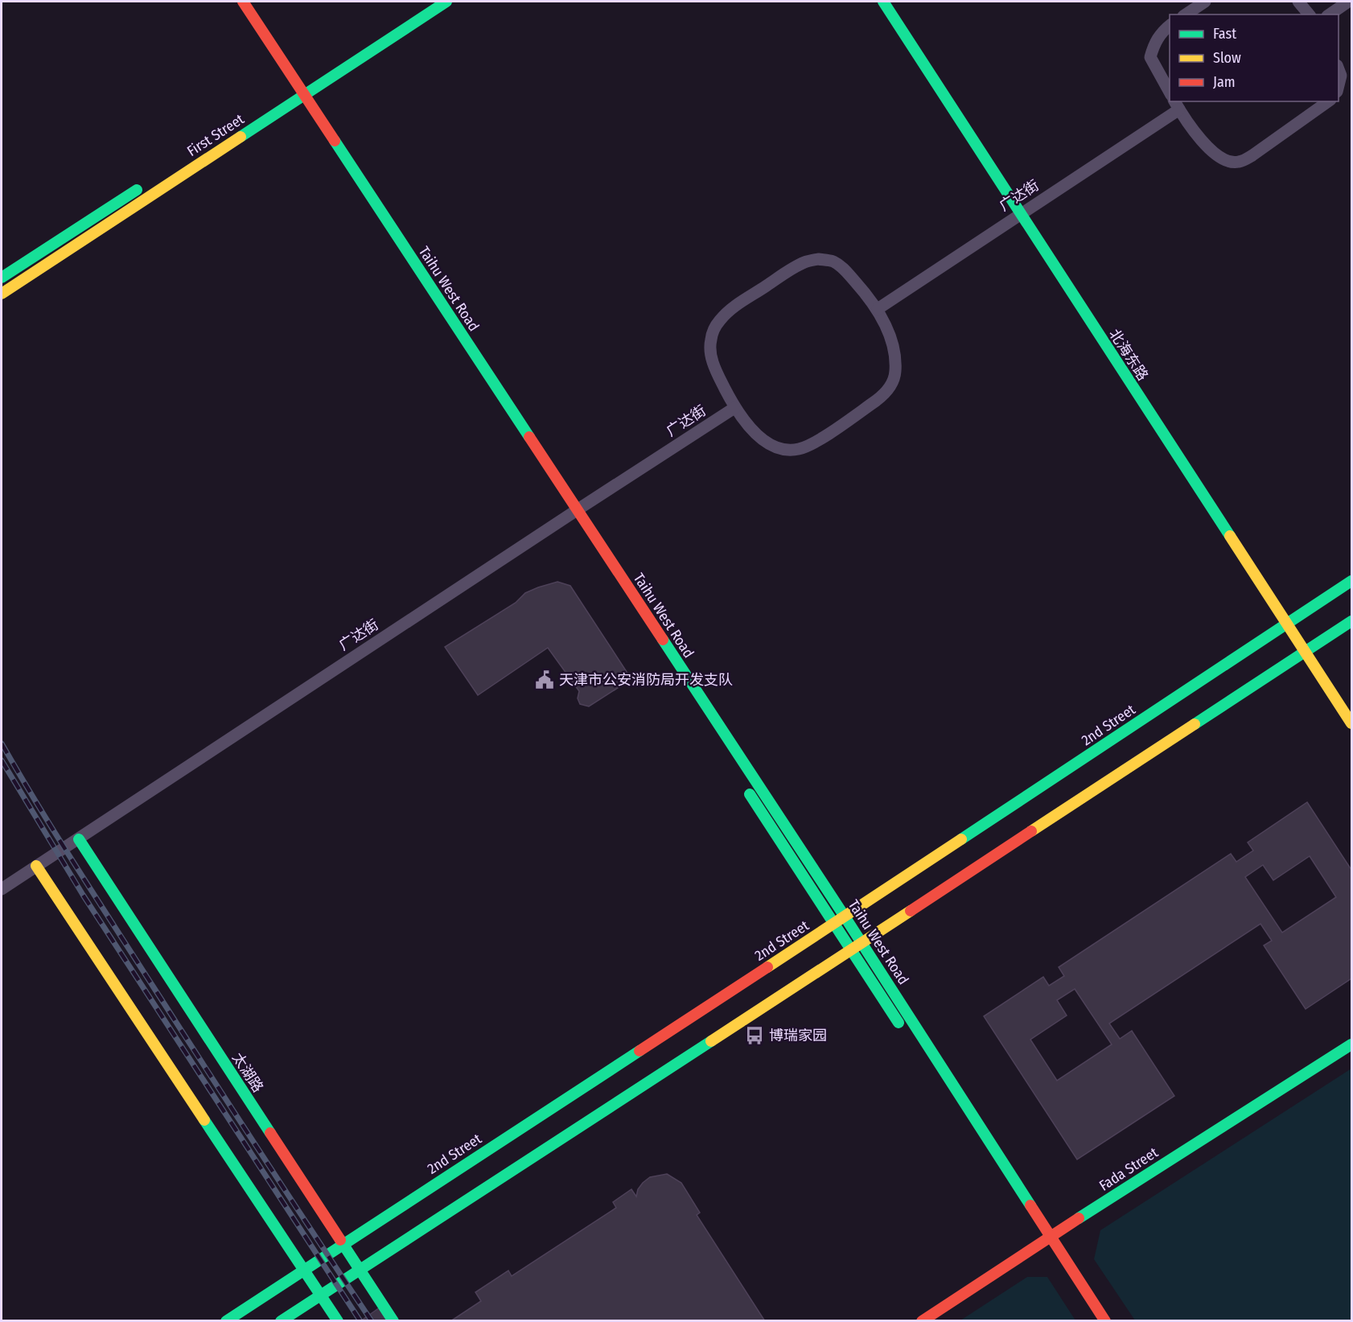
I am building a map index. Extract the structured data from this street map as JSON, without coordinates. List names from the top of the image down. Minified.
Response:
{"streets":{"main road":["First Street","Taihu West Road","北海东路","2nd Street","太湖路","Fada Street"],"street":["广达街"]},"crossings":[["First Street","Taihu West Road"],["广达街","Taihu West Road"],["广达街","北海东路"],["广达街","太湖路"],["Taihu West Road","2nd Street"],["Taihu West Road","Fada Street"],["北海东路","2nd Street"],["2nd Street","太湖路"]],"places":{"public building":["天津市公安消防局开发支队"],"bus stop":["博瑞家园"]},"legend":["Fast","Slow","Jam"]}
